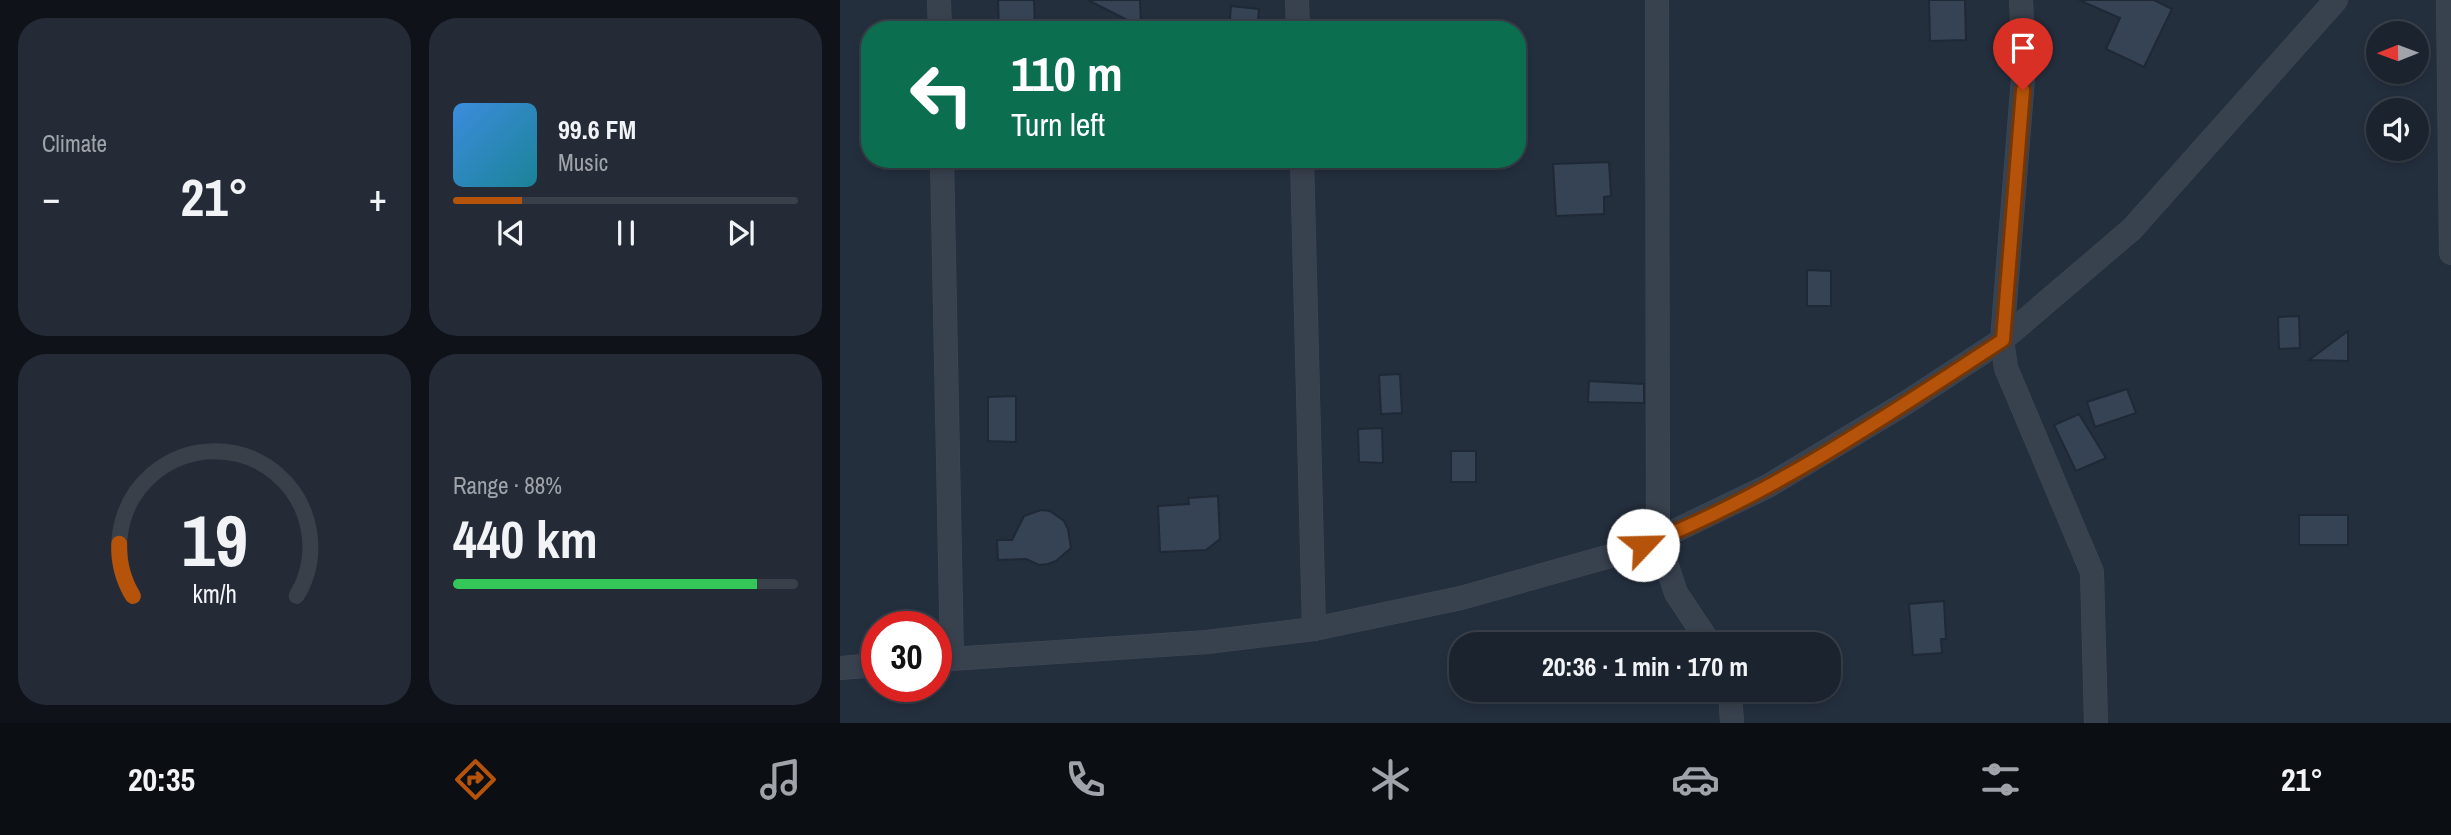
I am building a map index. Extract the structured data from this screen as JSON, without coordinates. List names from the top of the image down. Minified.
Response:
{"north":"left","page":{"tile":["Climate",["Range · 88%","440 km"]],"turn":["110 m","Turn left"],"song":["99.6 FM","Music"],"heat":["−","21°","+"],"limit":"30","trip":"20:36 · 1 min · 170 m","tabs":["20:35","21°"],"gauge":["19","km/h"]}}
